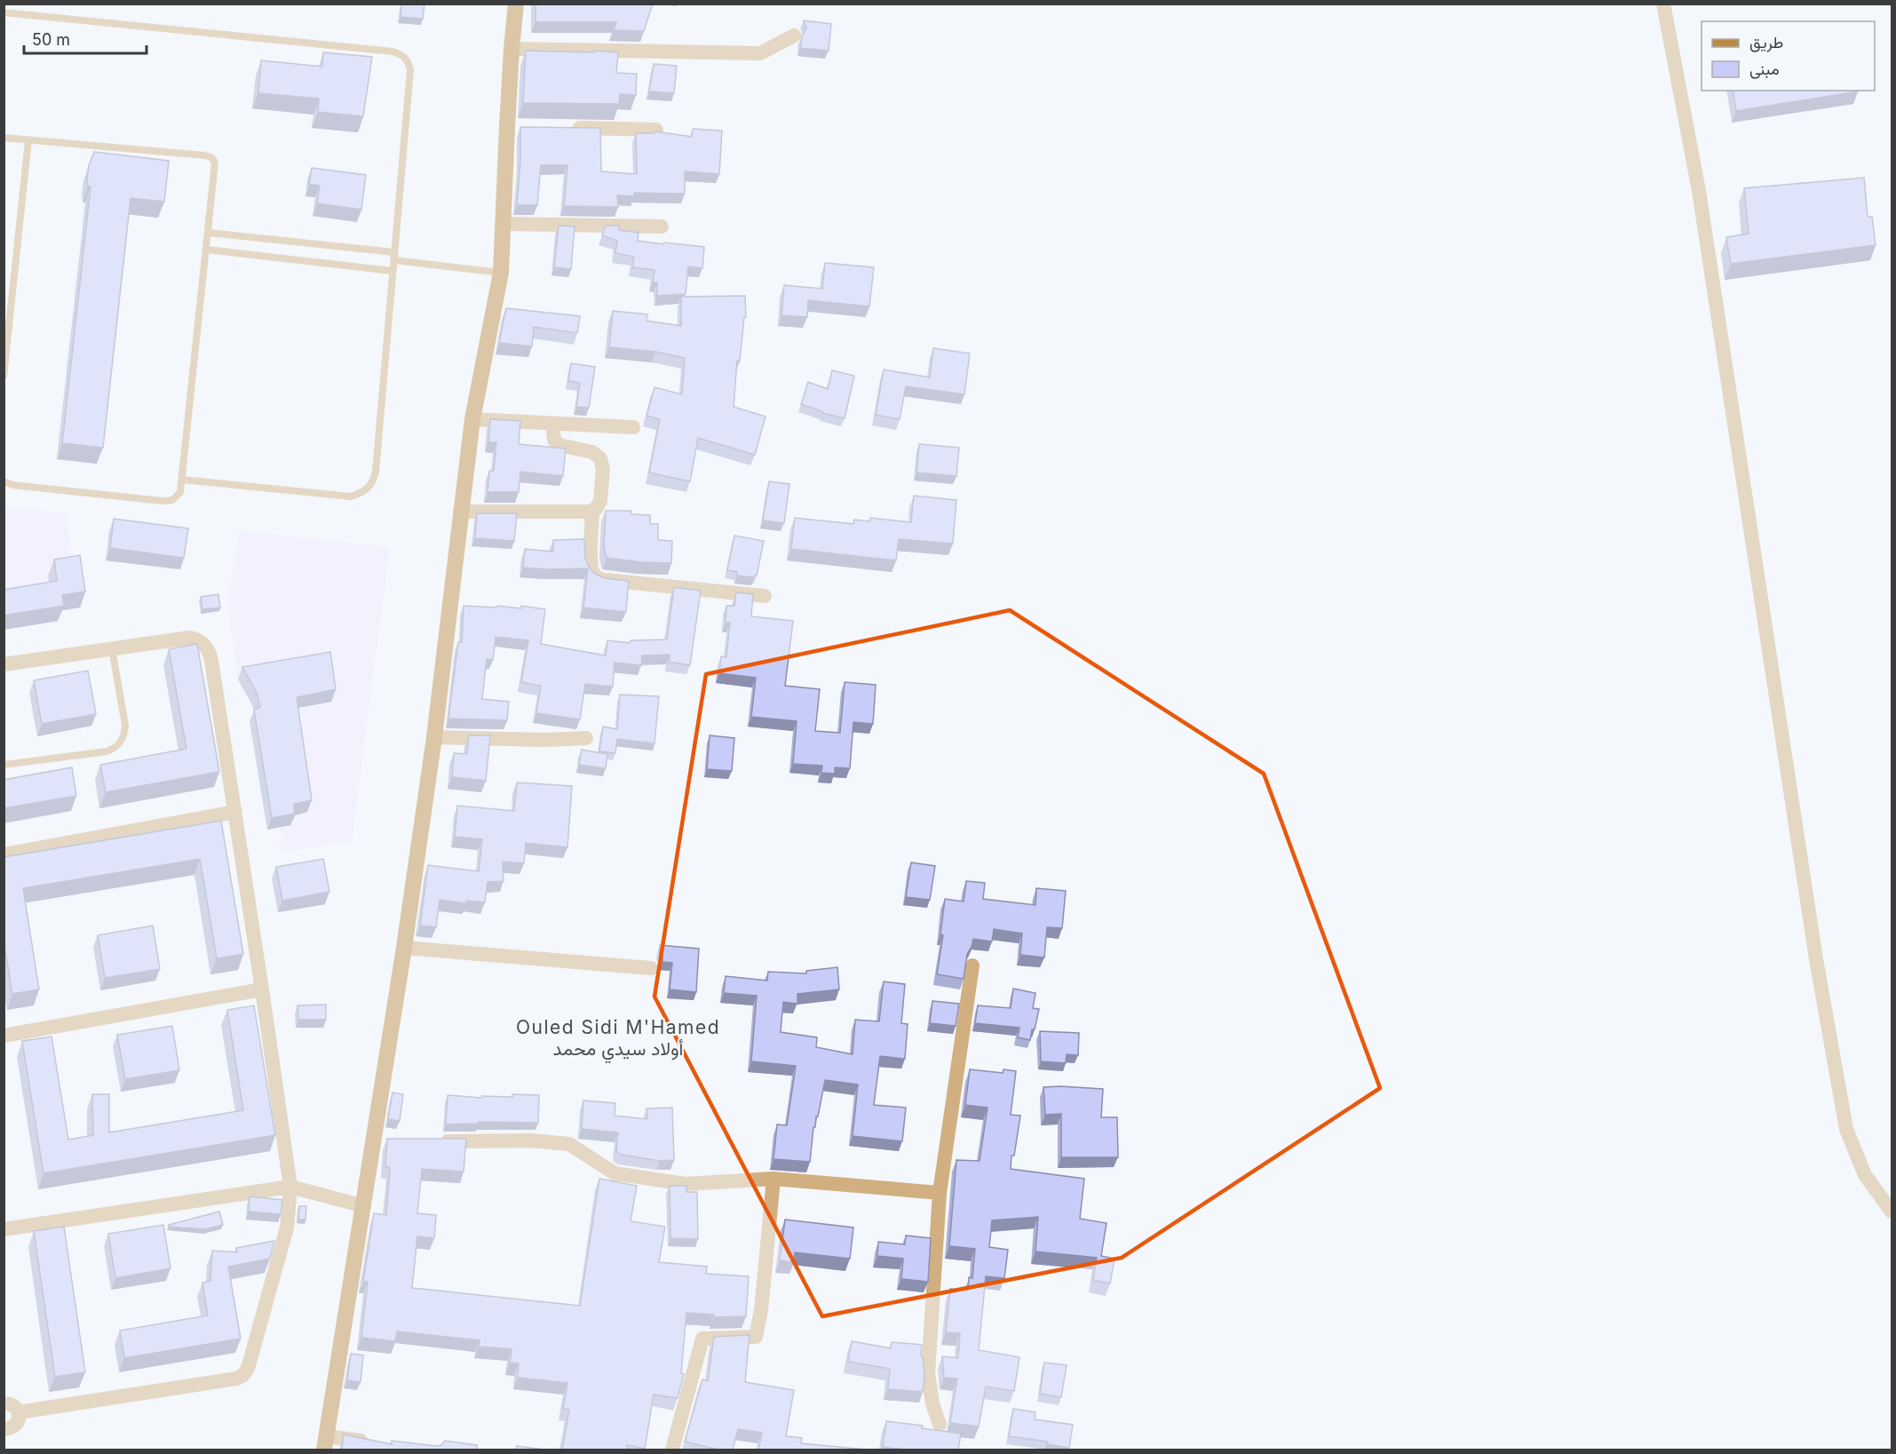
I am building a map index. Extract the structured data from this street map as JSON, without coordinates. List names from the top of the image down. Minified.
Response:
{"districts":["Ouled Sidi M'Hamed أولاد سيدي محمد"],"legend":["طريق","مبنى"],"scale_bar":"50 m"}
